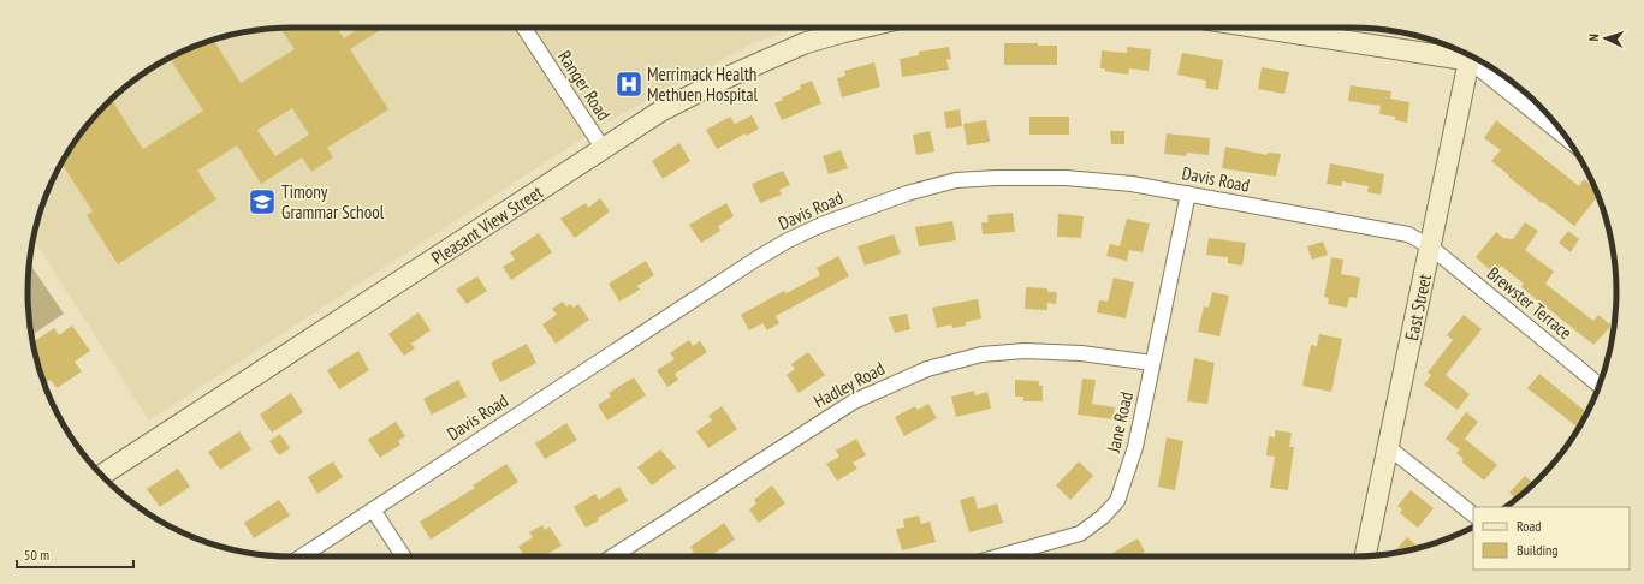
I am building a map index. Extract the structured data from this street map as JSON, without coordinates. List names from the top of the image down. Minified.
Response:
{"streets":{"street":["Ranger Road","Davis Road","Pleasant View Street","Brewster Terrace","East Street","Hadley Road","Jane Road"]},"crossings":[["Ranger Road","Pleasant View Street"],["Davis Road","Brewster Terrace"],["Davis Road","East Street"],["Davis Road","Jane Road"],["Brewster Terrace","East Street"],["Hadley Road","Jane Road"]],"places":{"hospital":["Merrimack Health Methuen Hospital"],"school or university":["Timony Grammar School"]},"legend":["Road","Building"],"scale_bar":"50 m","north":"left"}
